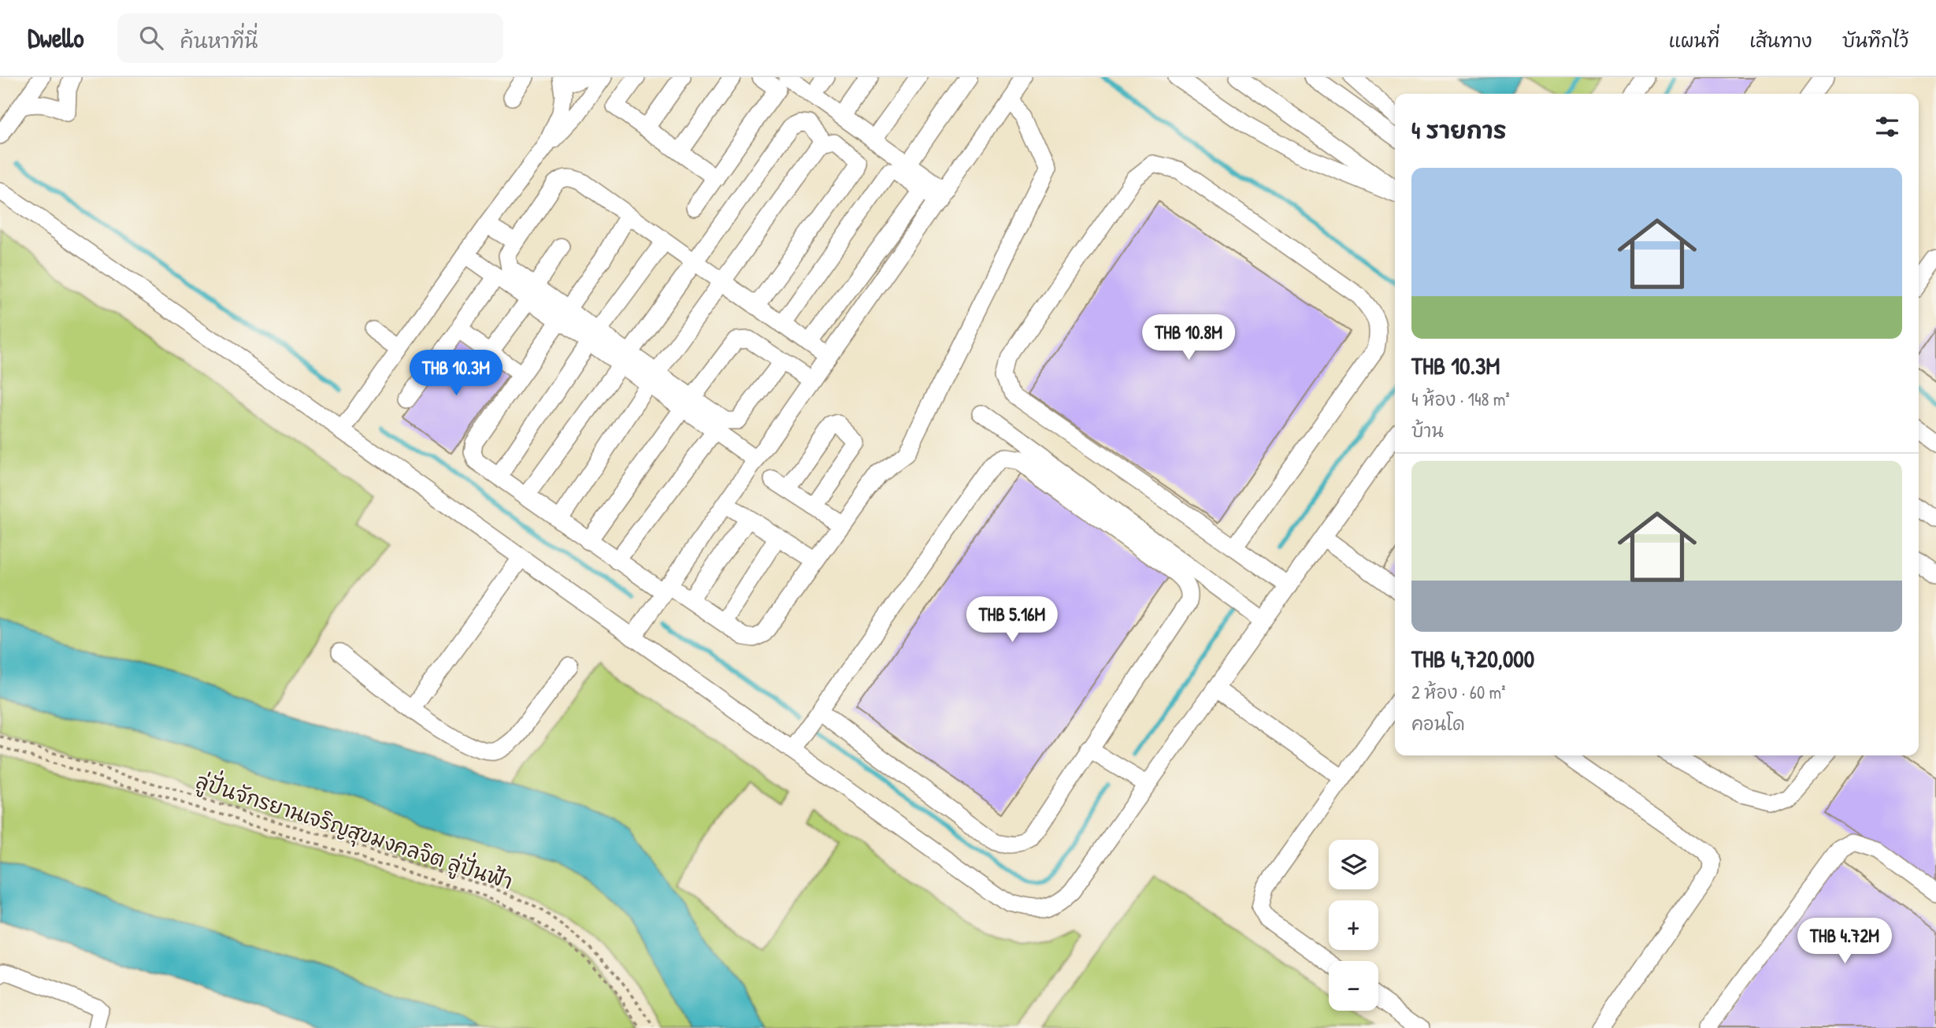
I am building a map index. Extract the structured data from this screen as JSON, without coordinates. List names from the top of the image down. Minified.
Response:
{"streets":{"path":["ลู่ปั่นจักรยานเจริญสุขมงคลจิต ลู่ปั่นฟ้า"]},"page":{"header":"Dwello","search":"ค้นหาที่นี่","nav":["แผนที่","เส้นทาง","บันทึกไว้"],"heading":"4 รายการ","list":[{"name":"THB 10.3M","note":"4 ห้อง · 148 m² · บ้าน"},{"name":"THB 4,720,000","note":"2 ห้อง · 60 m² · คอนโด"}],"price":["THB 10.8M","THB 10.3M","THB 5.16M","THB 4.72M"],"map_buttons":["+","−"]}}
